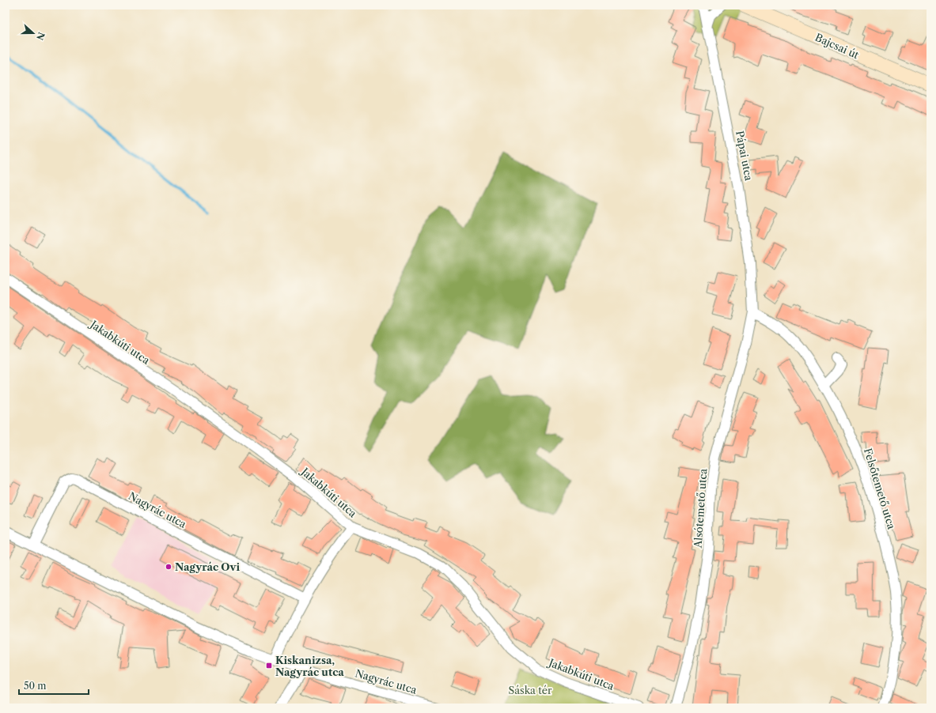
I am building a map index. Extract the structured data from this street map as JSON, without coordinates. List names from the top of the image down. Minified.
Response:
{"streets":{"main road":["Bajcsai út"],"street":["Pápai utca","Jakabkúti utca","Felsőtemető utca","Alsótemető utca","Nagyrác utca"]},"crossings":[["Pápai utca","Felsőtemető utca"],["Pápai utca","Alsótemető utca"],["Felsőtemető utca","Alsótemető utca"]],"parks":["Sáska tér"],"places":{"other":["Nagyrác Ovi"],"transit":["Kiskanizsa, Nagyrác utca"]},"scale_bar":"50 m","north":"right"}
